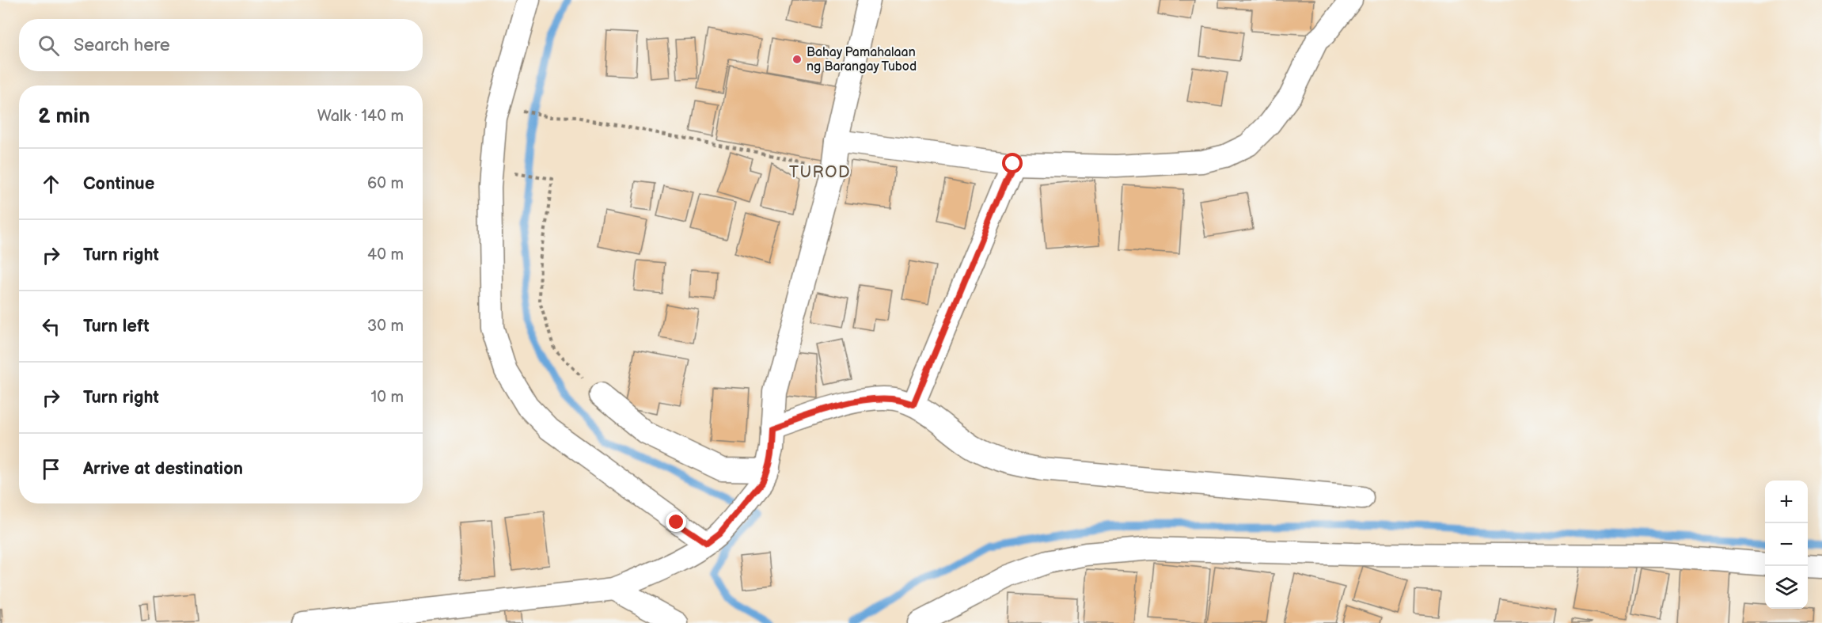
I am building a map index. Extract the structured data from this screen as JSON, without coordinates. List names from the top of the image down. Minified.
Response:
{"districts":["TUROD"],"places":["Bahay Pamahalaan ng Barangay Tubod"],"page":{"search":"Search here","heading":["2 min","Walk · 140 m"],"list":[["Continue","60 m"],["Turn right","40 m"],["Turn left","30 m"],["Turn right","10 m"],"Arrive at destination"],"map_buttons":["+","−"]}}
